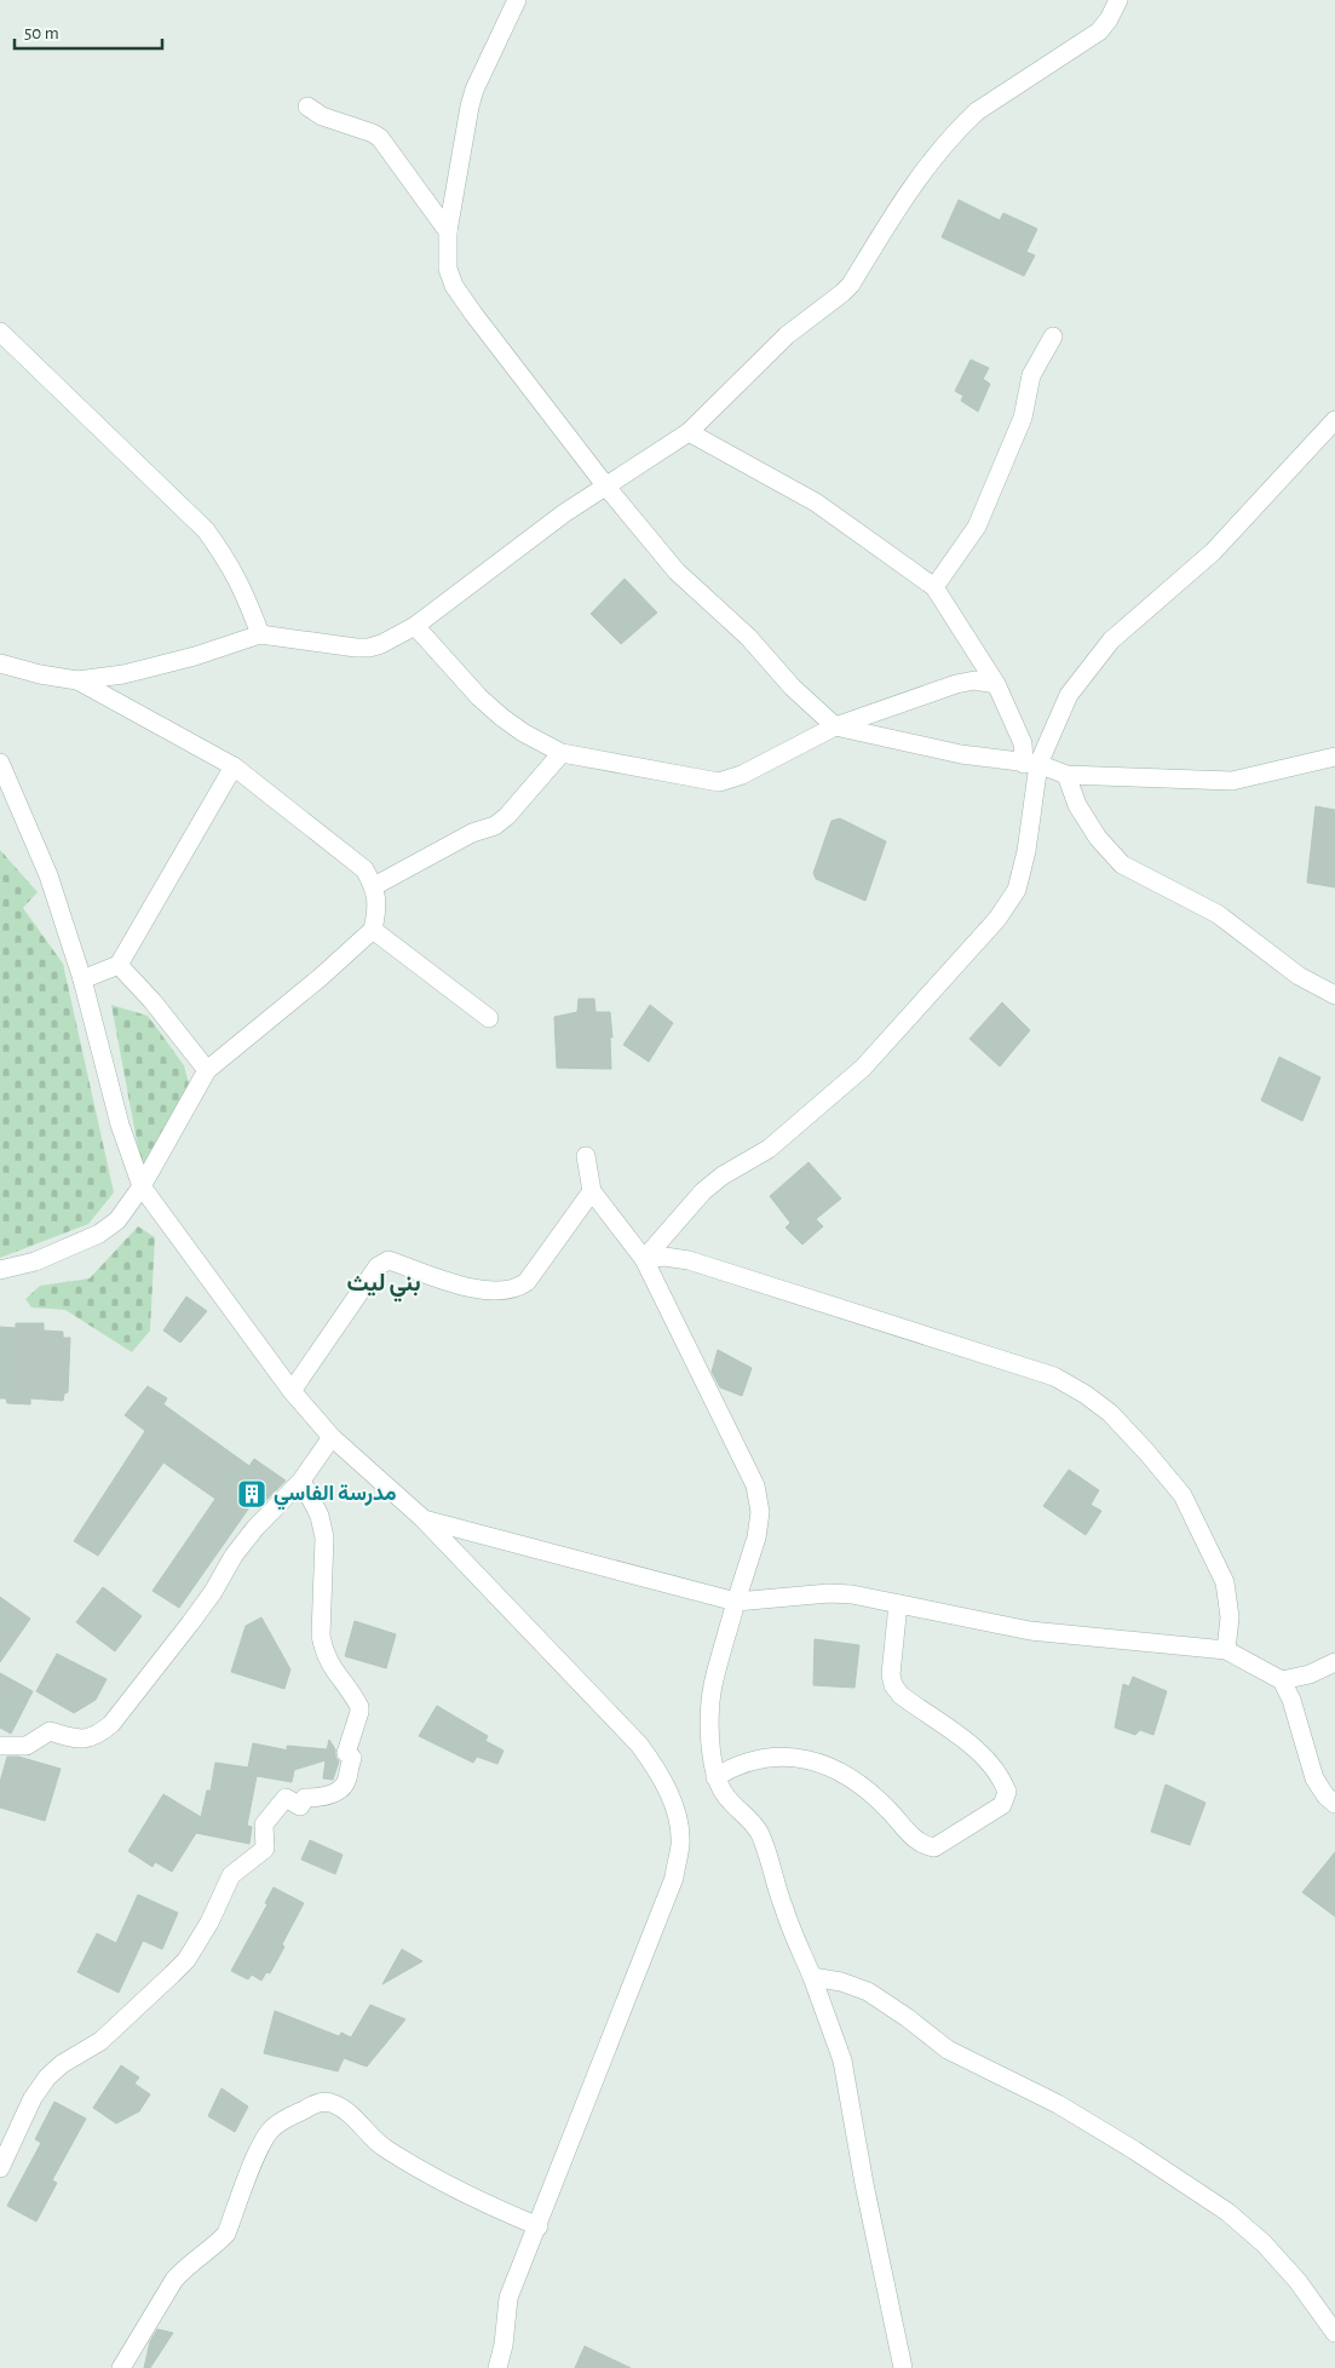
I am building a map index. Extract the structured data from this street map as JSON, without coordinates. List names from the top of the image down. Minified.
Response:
{"districts":["بني ليث"],"places":{"building":["مدرسة الفاسي"]},"scale_bar":"50 m"}
